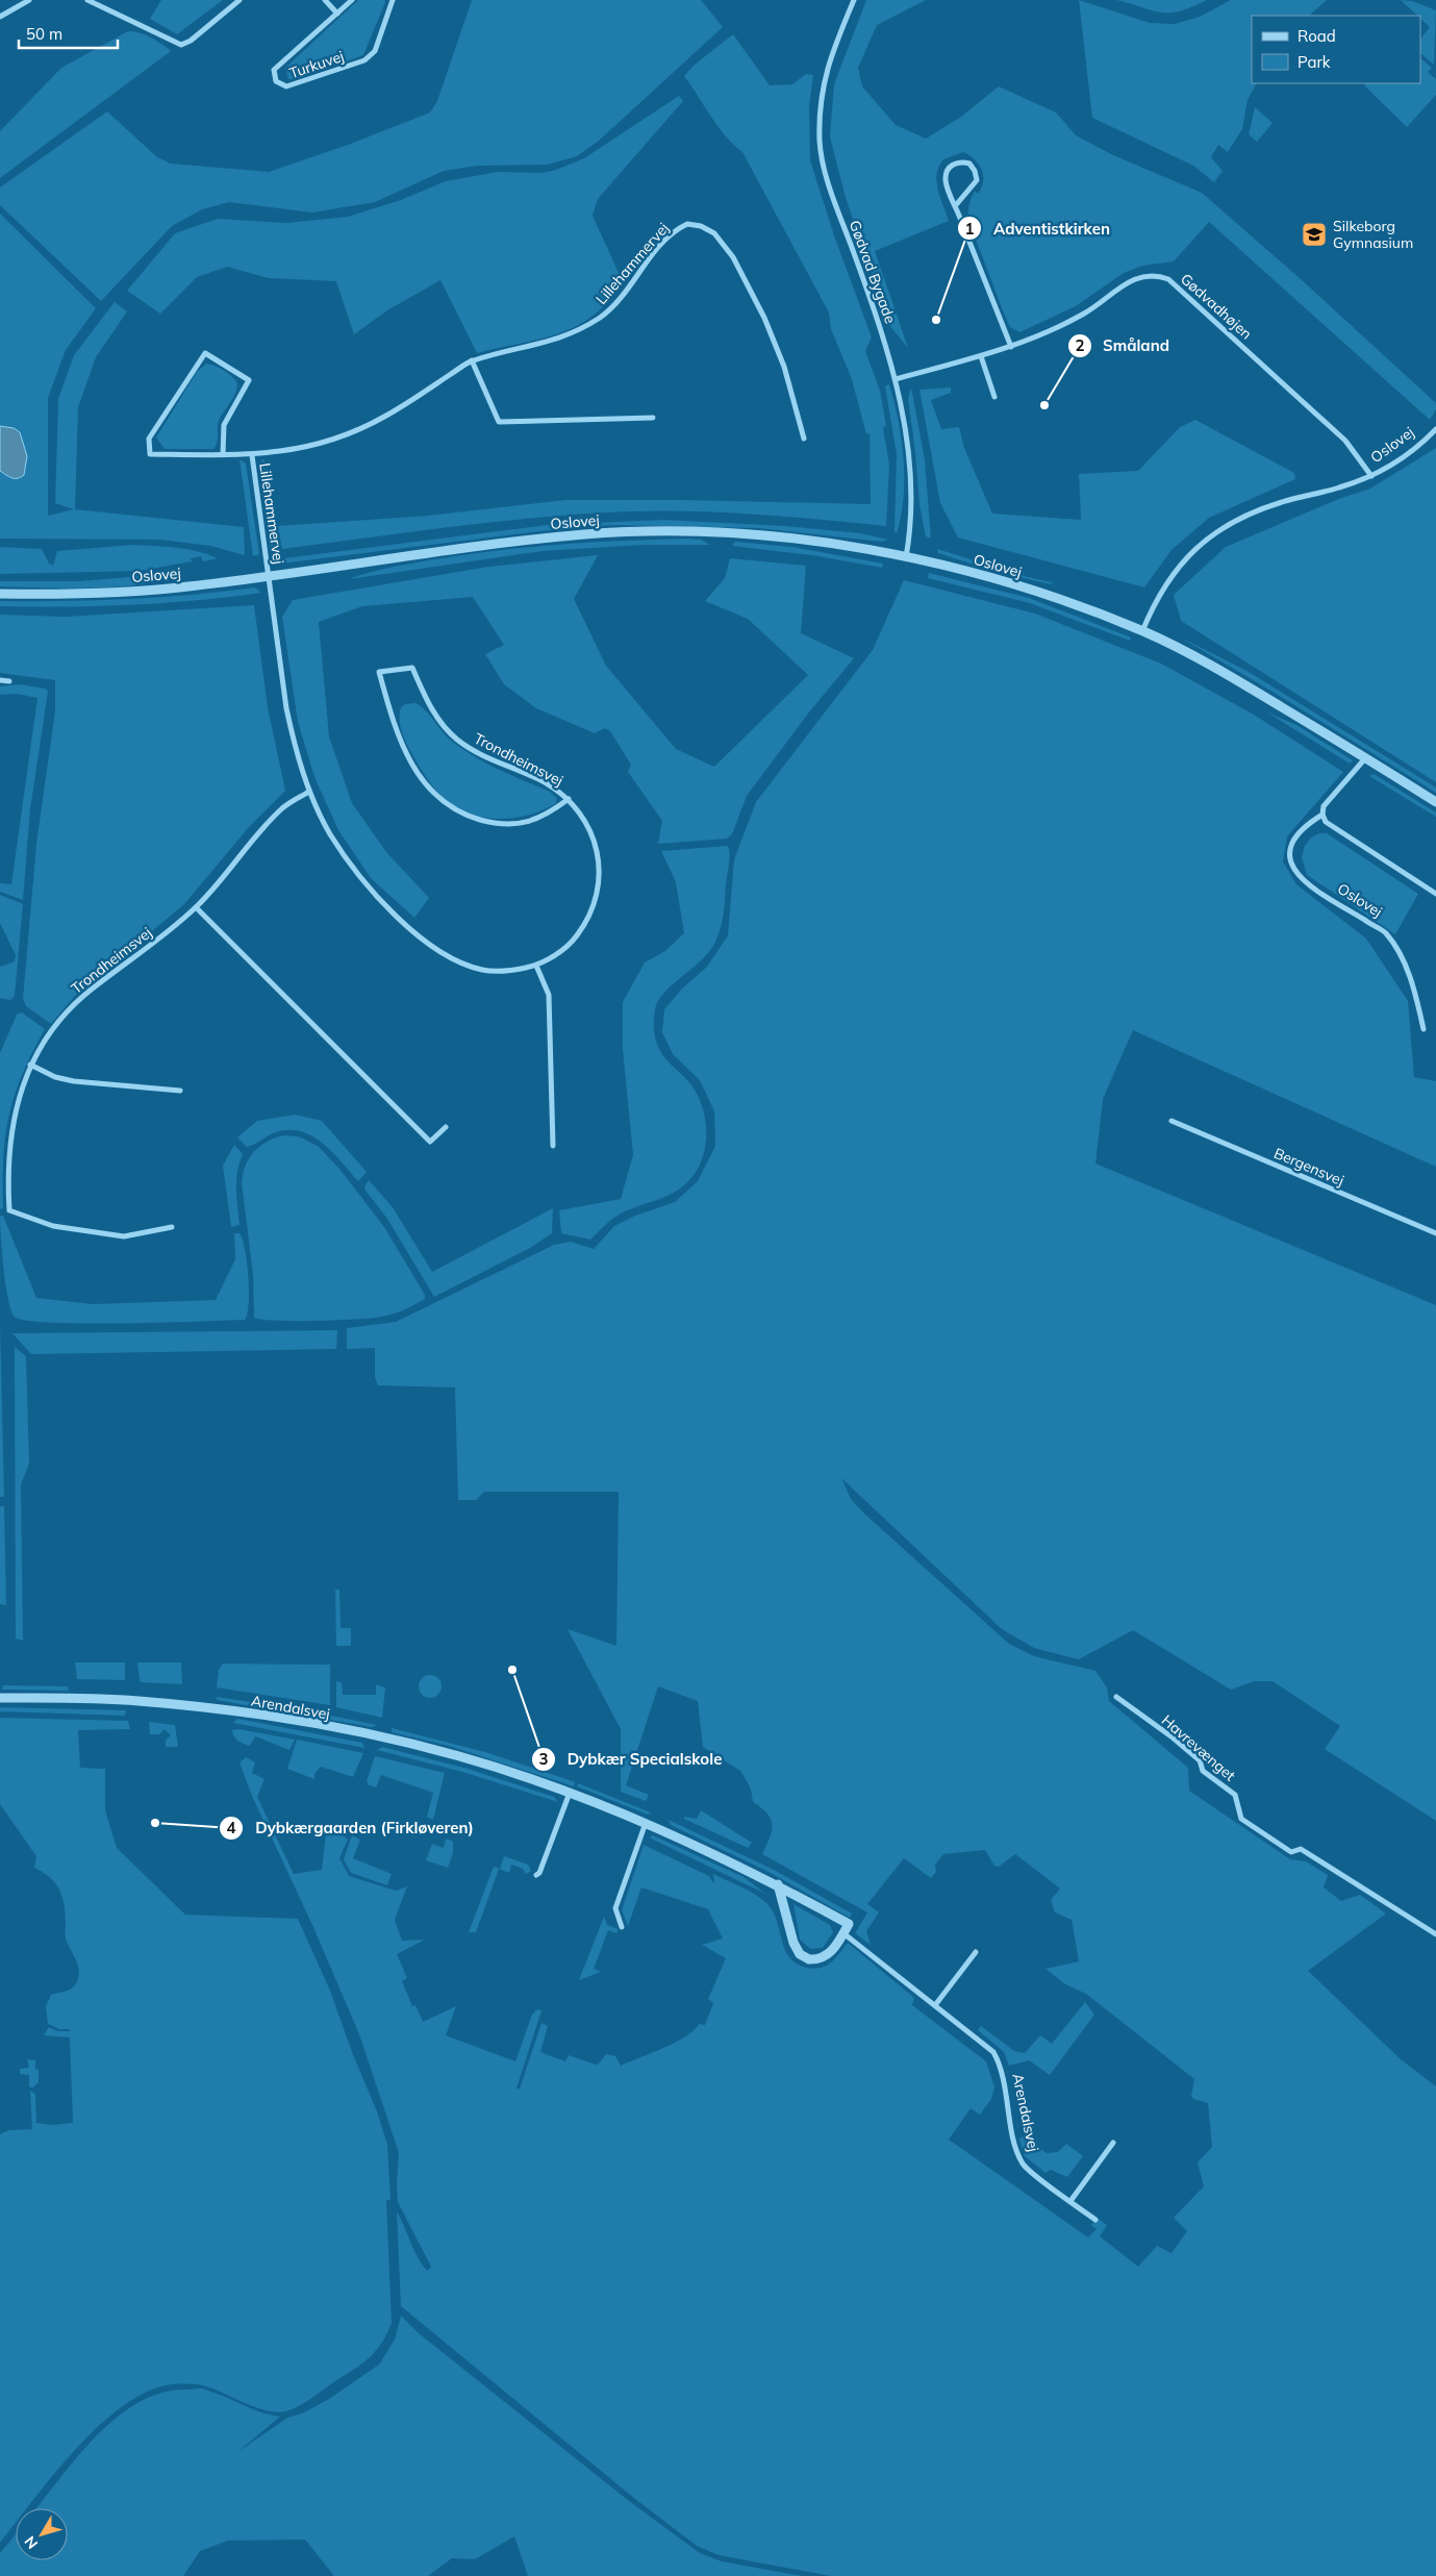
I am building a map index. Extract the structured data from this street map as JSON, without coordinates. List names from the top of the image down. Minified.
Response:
{"streets":{"street":["Turkuvej","Lillehammervej","Gødvad Bygade","Gødvadhøjen","Oslovej","Trondheimsvej","Bergensvej","Arendalsvej","Havrevænget"]},"crossings":[["Lillehammervej","Oslovej"],["Lillehammervej","Trondheimsvej"],["Gødvad Bygade","Gødvadhøjen"],["Gødvad Bygade","Oslovej"],["Gødvadhøjen","Oslovej"],["Oslovej","Trondheimsvej"]],"places":{"school or university":["Silkeborg Gymnasium"],"other":["Adventistkirken","Småland","Dybkær Specialskole","Dybkærgaarden (Firkløveren)"]},"legend":["Road","Park"],"scale_bar":"50 m","north":"bottom left"}
